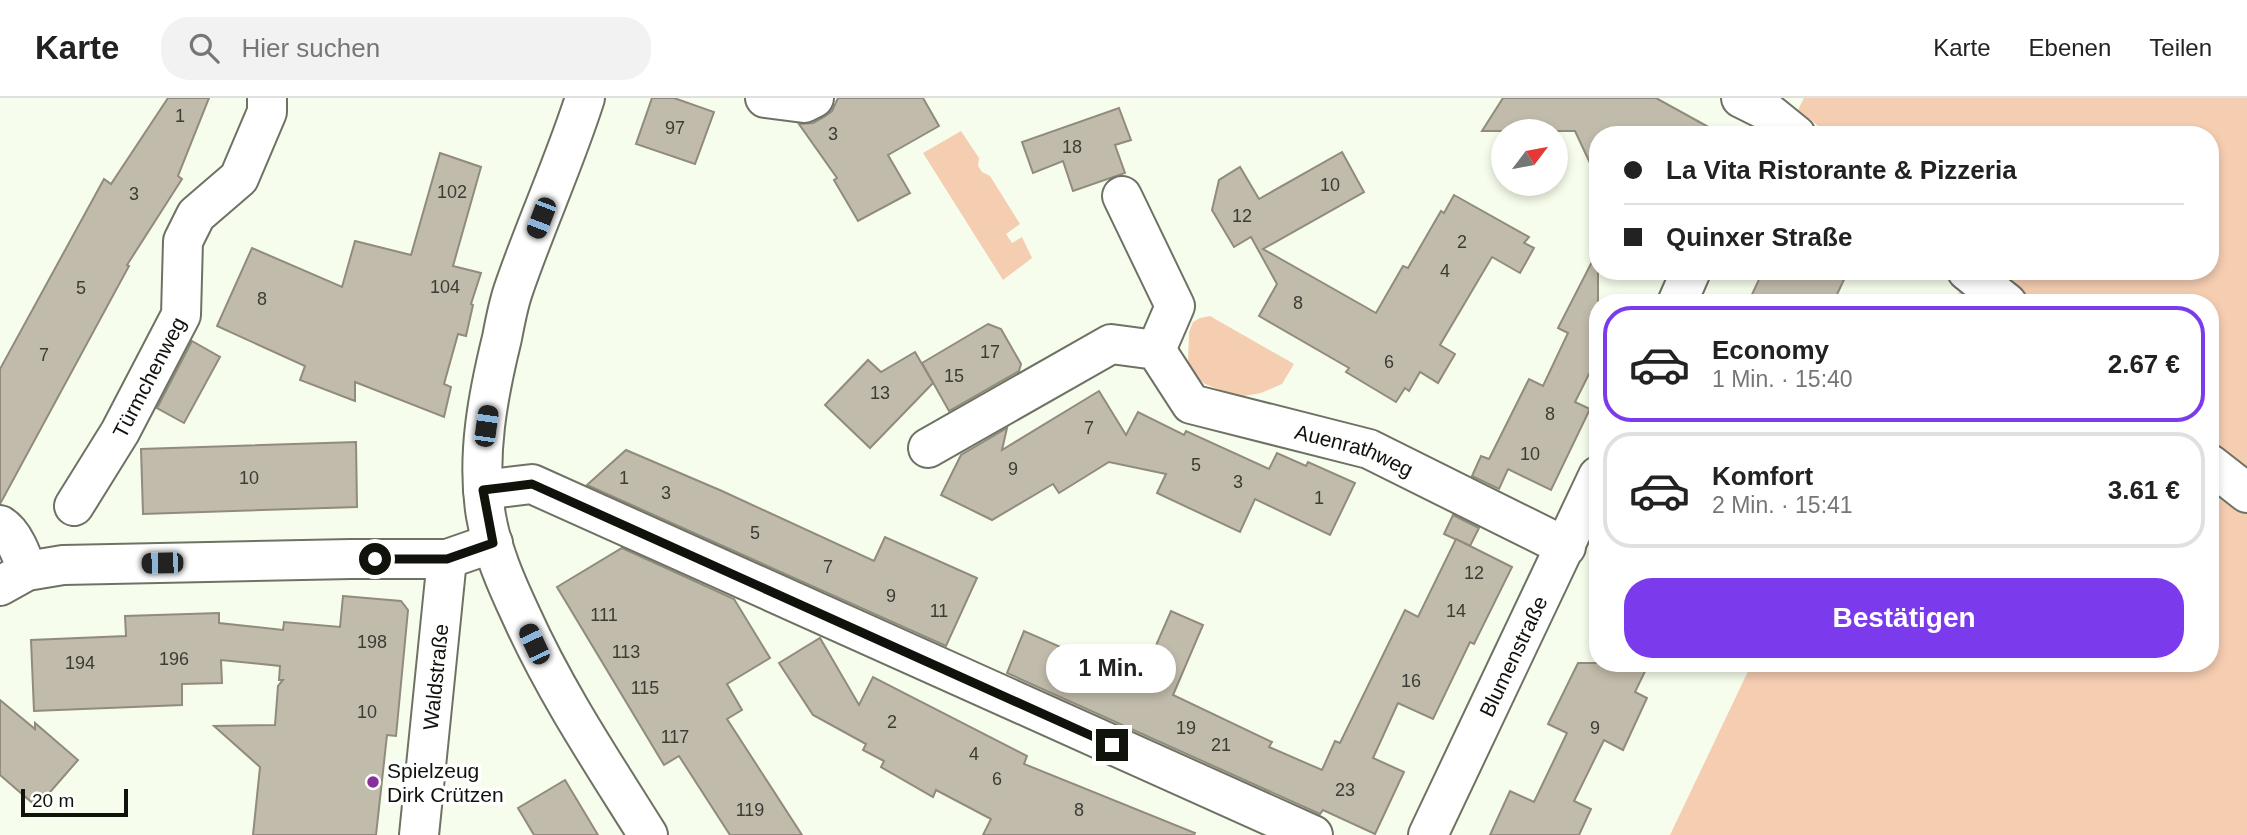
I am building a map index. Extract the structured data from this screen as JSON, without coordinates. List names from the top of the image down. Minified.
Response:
{"streets":{"street":["Türmchenweg","Auenrathweg","Blumenstraße","Waldstraße"]},"crossings":[["Auenrathweg","Blumenstraße"]],"places":["Spielzeug Dirk Crützen"],"house_numbers":["1","97","3","18","10","102","3","12","2","4","104","5","8","8","17","7","6","15","13","8","7","10","5","9","10","1","3","3","1","5","7","12","9","11","14","111","198","113","196","194","16","115","10","2","19","9","117","21","4","6","23","119","8"],"scale_bar":"20 m","north":"top right","page":{"header":"Karte","search":"Hier suchen","nav":["Karte","Ebenen","Teilen"],"banner":["La Vita Ristorante & Pizzeria","Quinxer Straße"],"list":[{"name":"Economy","note":"1 Min. · 15:40","value":"2.67 €"},{"name":"Komfort","note":"2 Min. · 15:41","value":"3.61 €"}],"buttons":"Bestätigen","bubble":"1 Min.","scale":"20 m"}}
